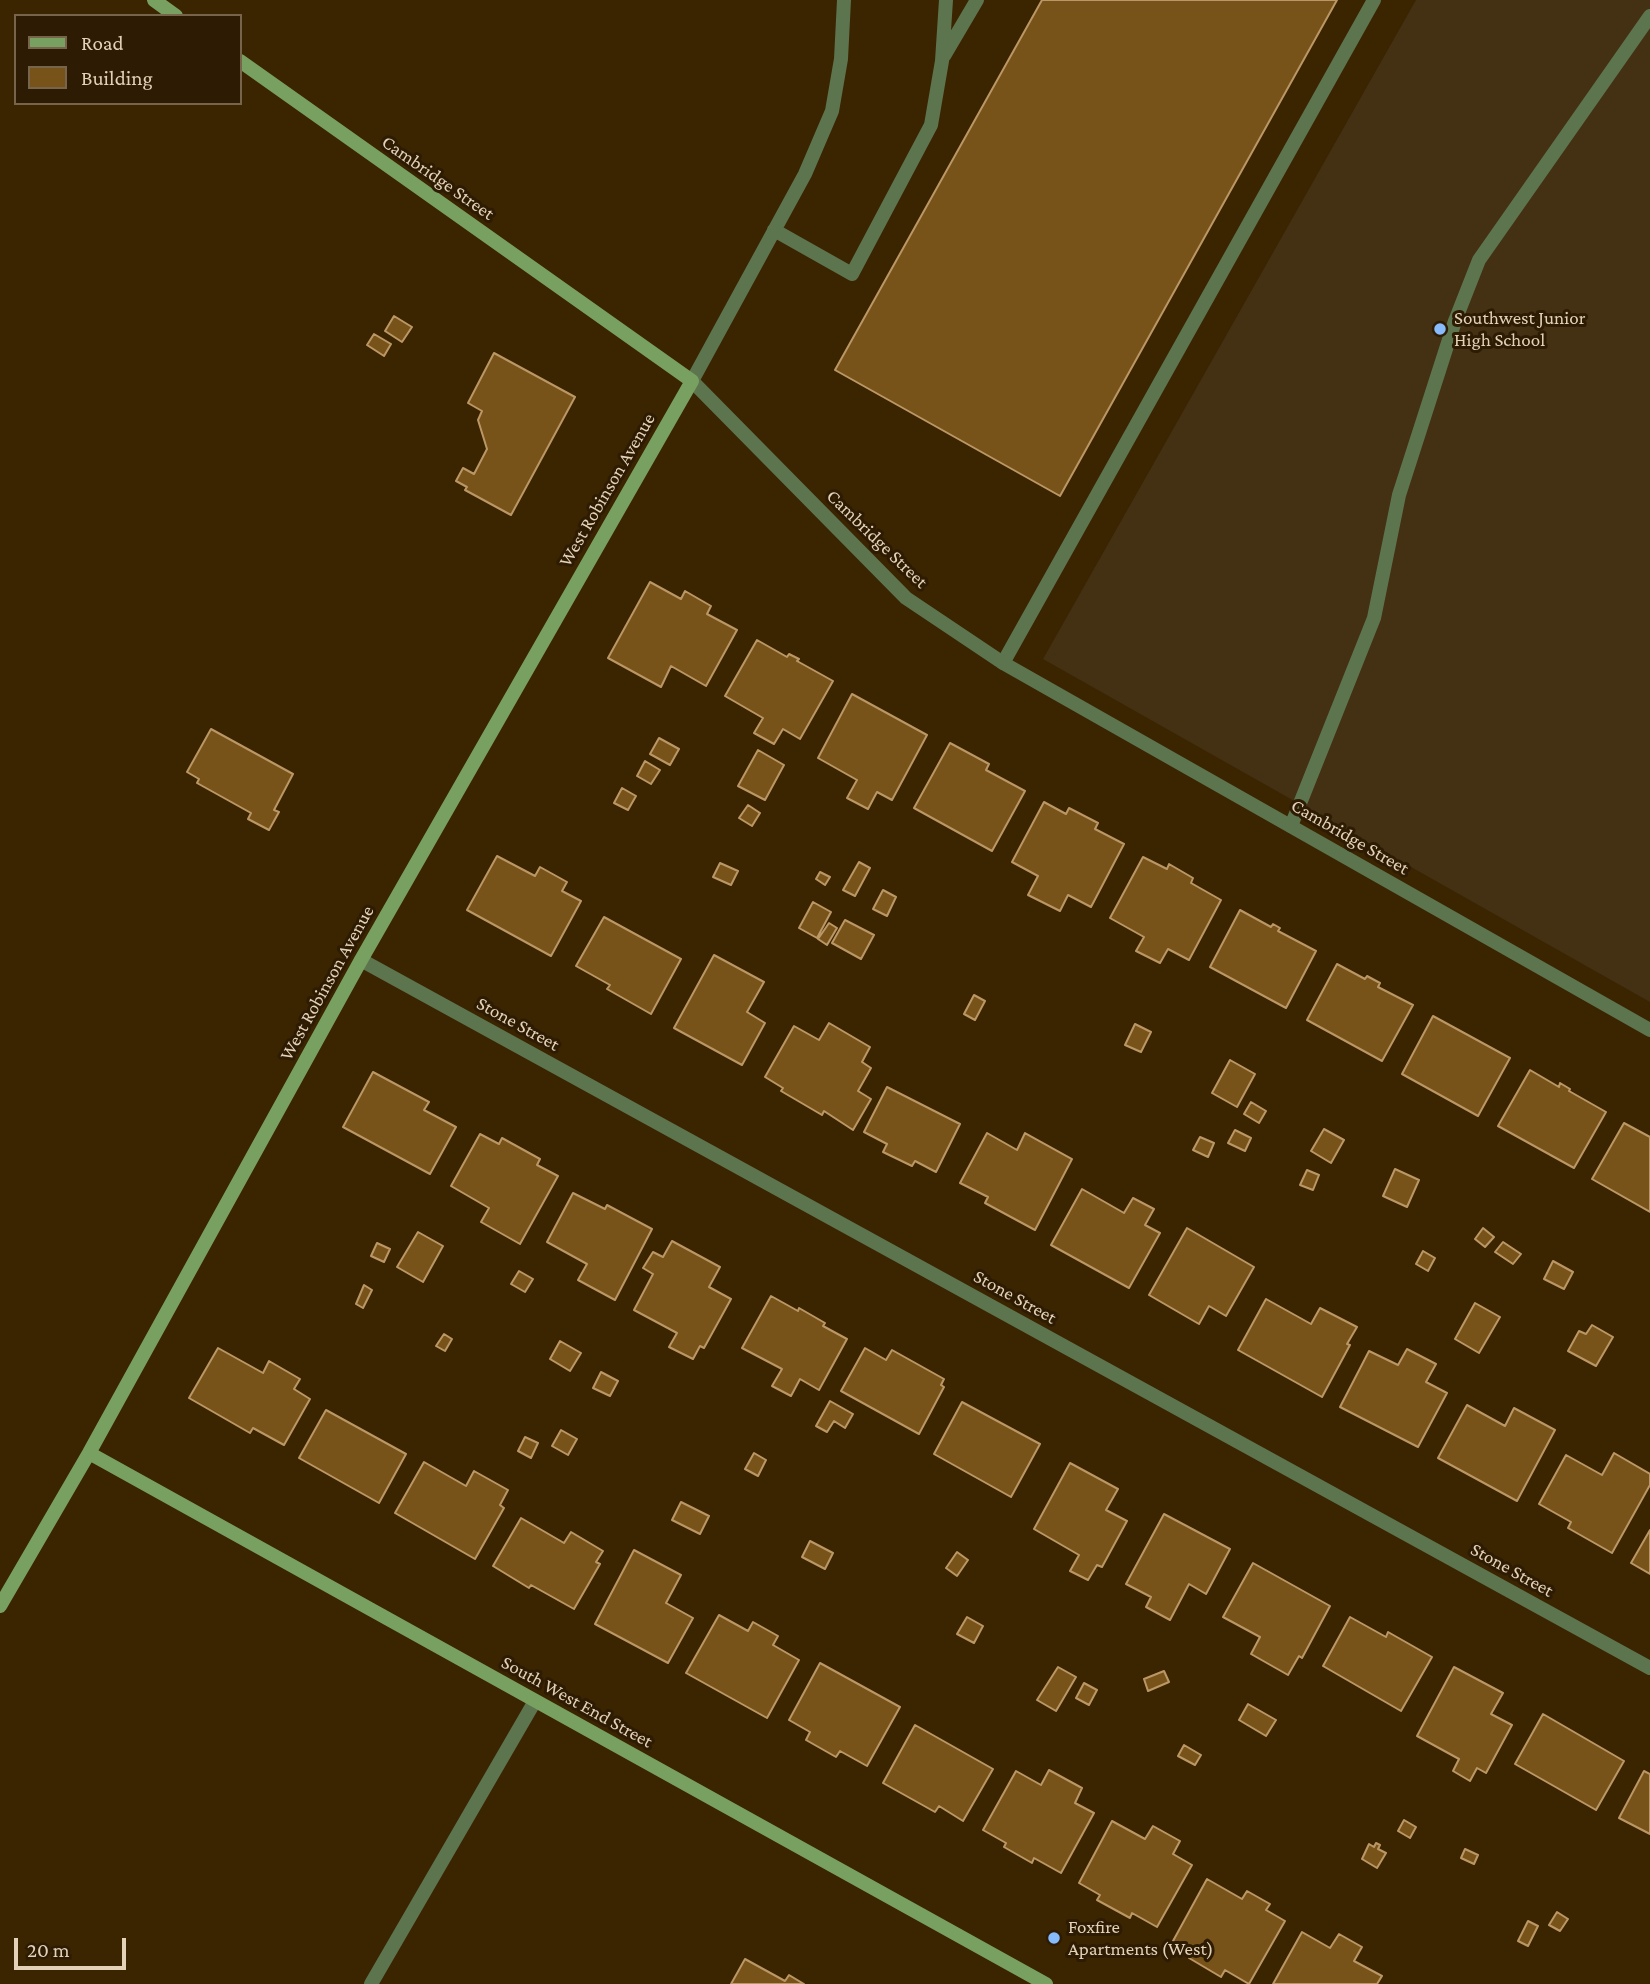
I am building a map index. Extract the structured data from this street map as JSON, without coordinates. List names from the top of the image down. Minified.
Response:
{"streets":{"street":["Cambridge Street","West Robinson Avenue","Stone Street","South West End Street"]},"crossings":[["Cambridge Street","West Robinson Avenue"],["West Robinson Avenue","Stone Street"],["West Robinson Avenue","South West End Street"]],"places":["Southwest Junior High School","Foxfire Apartments (West)"],"legend":["Road","Building"],"scale_bar":"20 m"}
